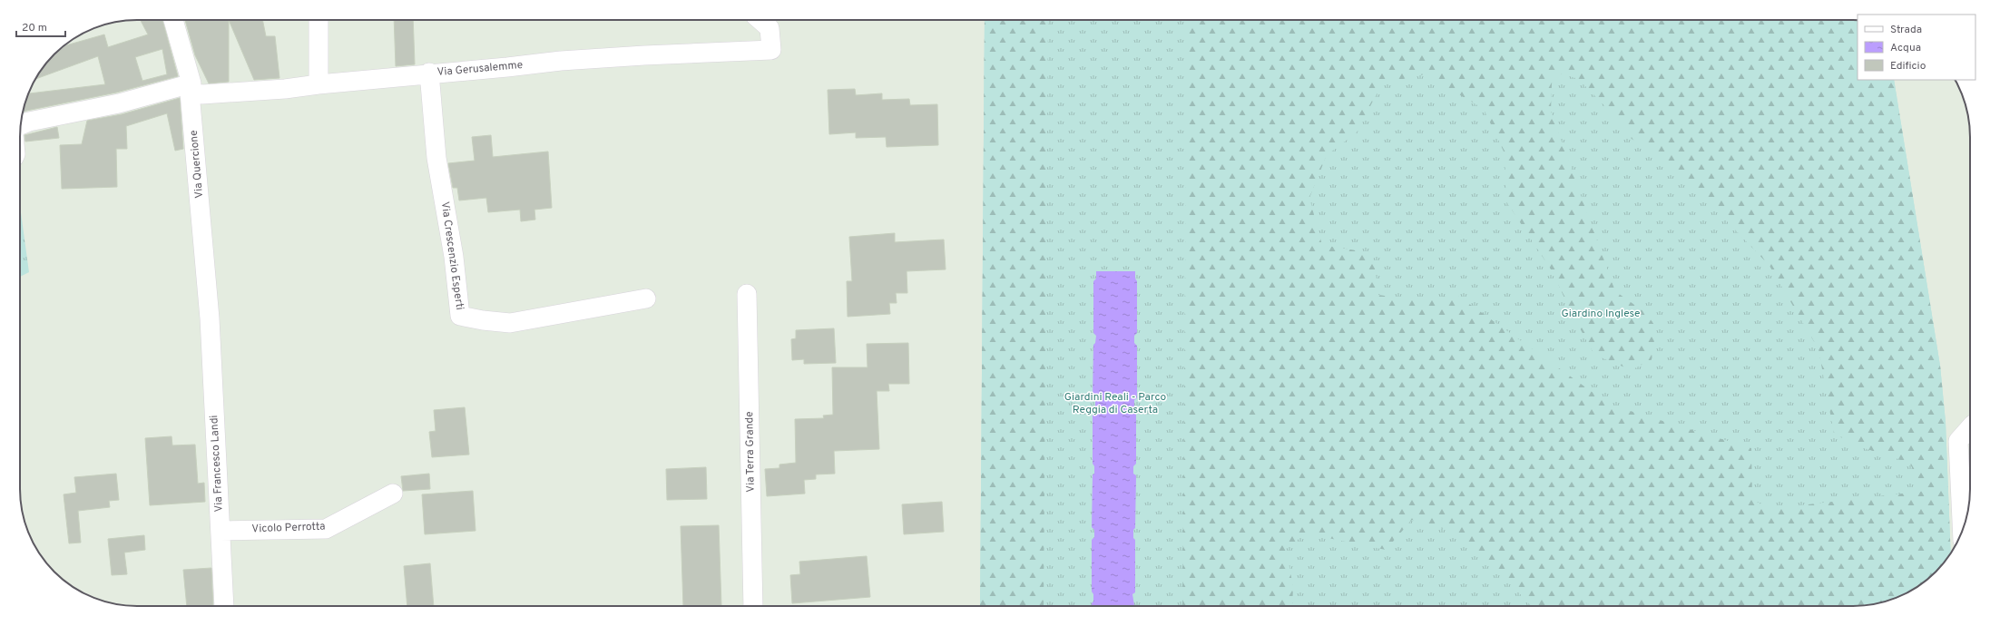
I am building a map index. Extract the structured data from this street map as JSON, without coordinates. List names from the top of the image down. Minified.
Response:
{"streets":{"street":["Via Gerusalemme","Via Quercione","Via Crescenzio Esperti","Via Terra Grande","Via Francesco Landi","Vicolo Perrotta"]},"crossings":[["Via Gerusalemme","Via Quercione"],["Via Gerusalemme","Via Crescenzio Esperti"],["Via Quercione","Via Francesco Landi"],["Via Francesco Landi","Vicolo Perrotta"]],"parks":["Giardino Inglese","Giardini Reali - Parco Reggia di Caserta"],"legend":["Strada","Acqua","Edificio"],"scale_bar":"20 m"}
